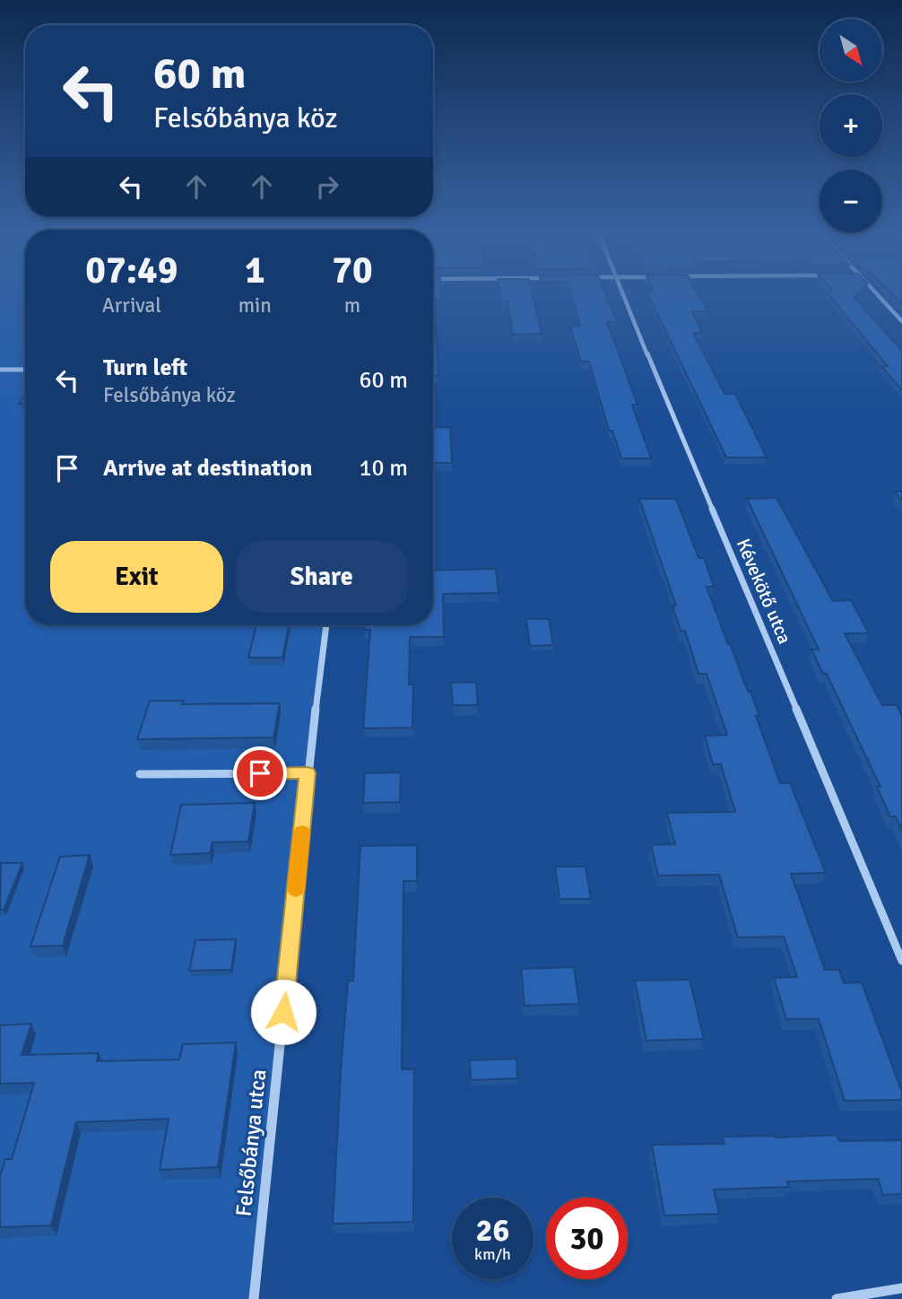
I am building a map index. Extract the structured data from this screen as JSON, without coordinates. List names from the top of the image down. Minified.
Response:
{"streets":{"street":["Kévekötő utca","Felsőbánya utca"]},"north":"bottom right","page":{"map_buttons":["+","−"],"turn":["60 m","Felsőbánya köz"],"eta":["07:49","Arrival","1","min","70","m"],"list":[{"name":"Turn left","note":"Felsőbánya köz","value":"60 m"},{"name":"Arrive at destination","value":"10 m"}],"buttons":["Exit","Share"],"speed":"26 km/h","limit":"30"}}
